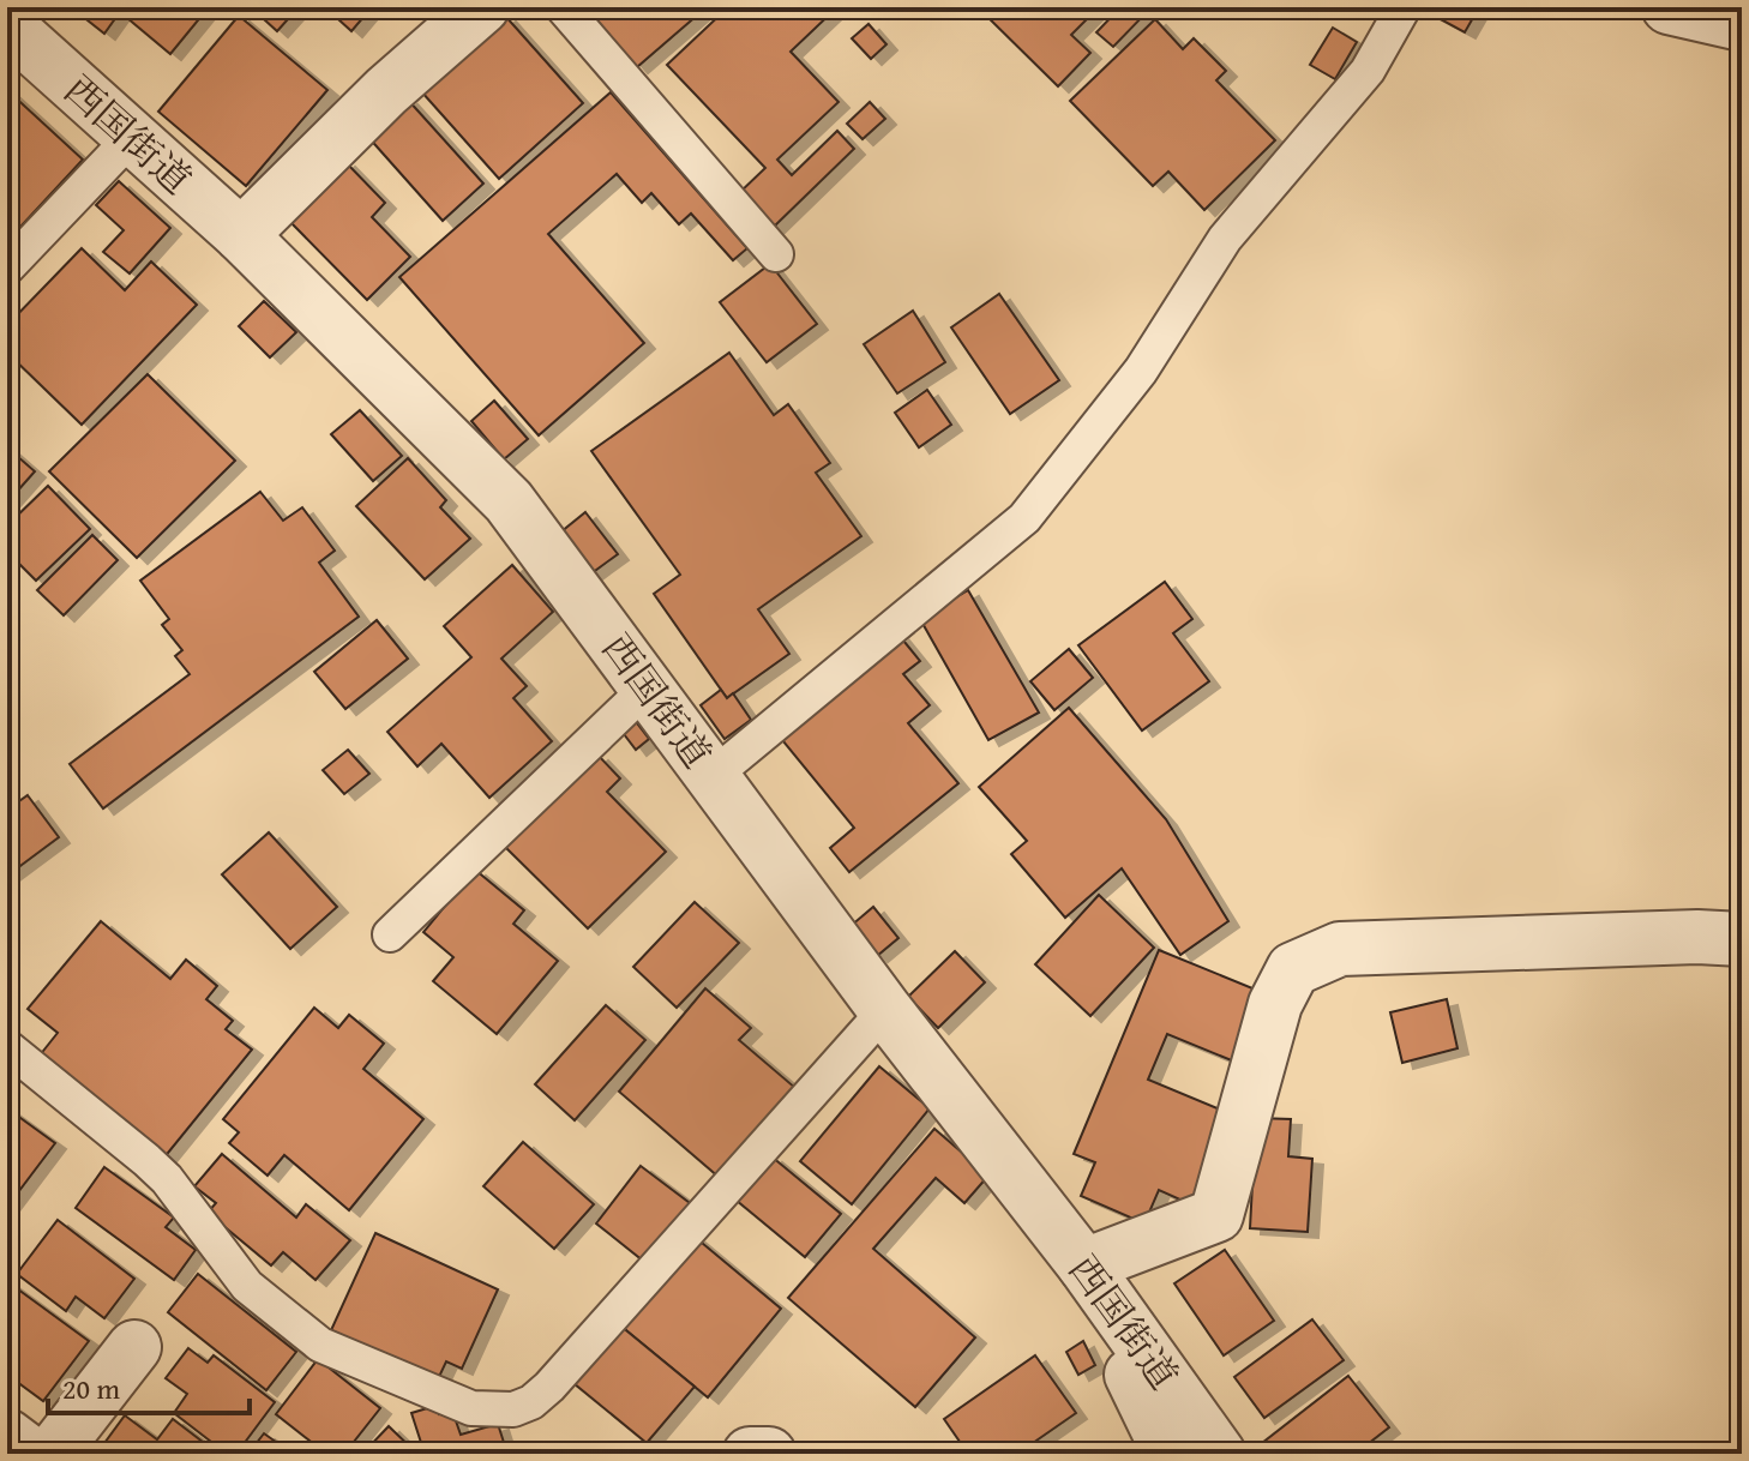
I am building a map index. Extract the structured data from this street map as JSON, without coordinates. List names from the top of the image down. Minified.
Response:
{"streets":{"street":["西国街道"]},"scale_bar":"20 m"}
